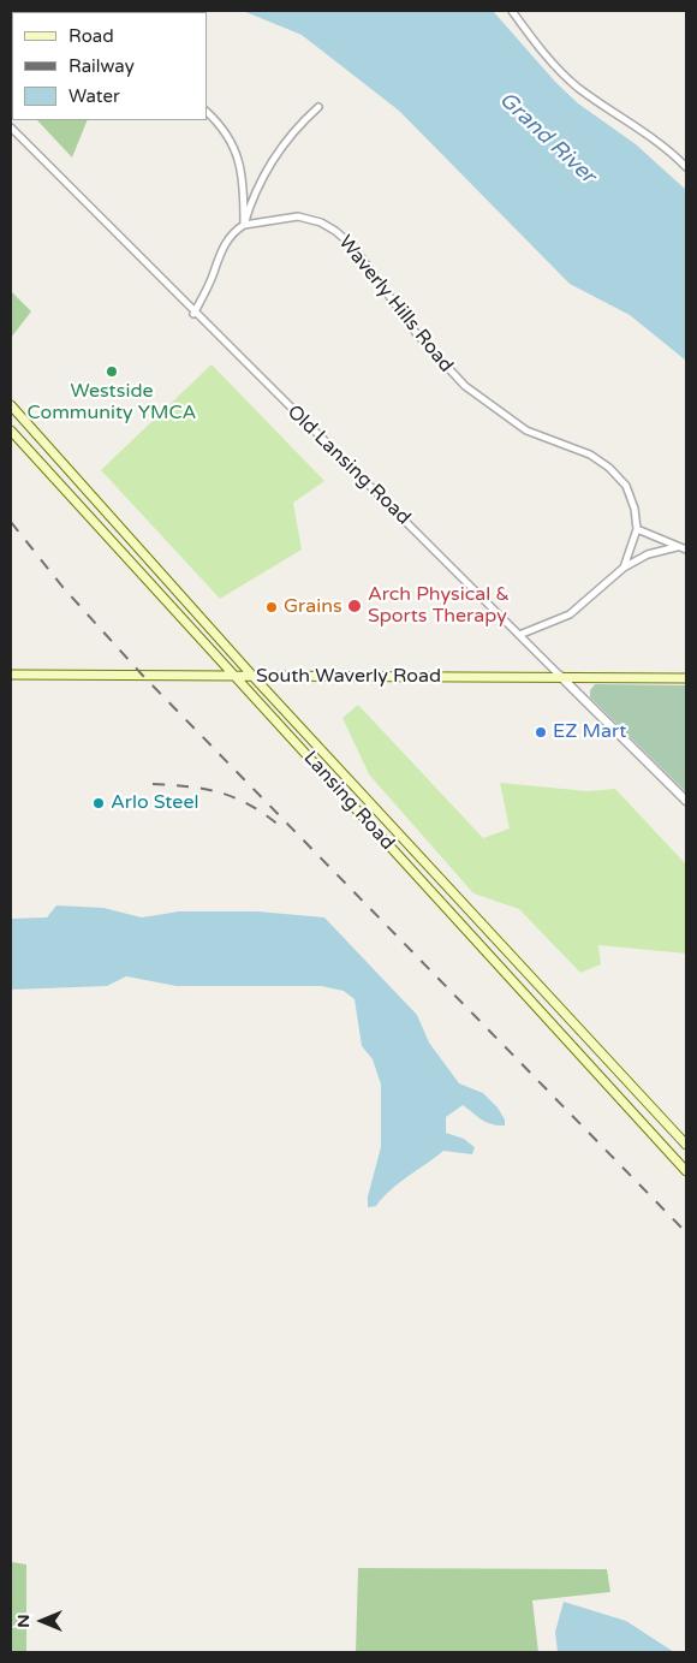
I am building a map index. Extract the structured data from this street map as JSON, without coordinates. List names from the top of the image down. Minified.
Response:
{"streets":{"main road":["South Waverly Road","Lansing Road"],"street":["Waverly Hills Road","Old Lansing Road"]},"crossings":[["Old Lansing Road","South Waverly Road"],["South Waverly Road","Lansing Road"]],"water":["Grand River"],"places":["Westside Community YMCA","Arch Physical & Sports Therapy","Grains","EZ Mart","Arlo Steel"],"legend":["Road","Railway","Water"],"north":"left"}
